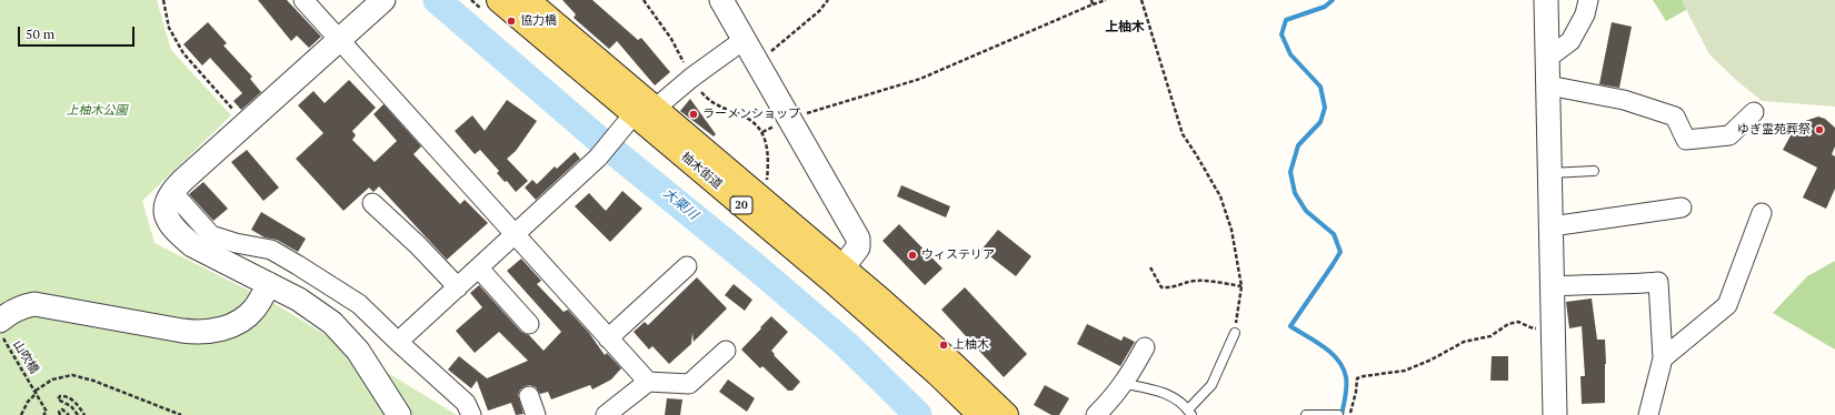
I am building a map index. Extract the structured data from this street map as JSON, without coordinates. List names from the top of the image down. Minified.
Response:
{"streets":{"main road":["柚木街道","20"],"path":["山吹橋"]},"districts":["上柚木"],"water":["大栗川"],"parks":["上柚木公園"],"places":["協力橋","ラーメンショップ","ゆぎ霊苑葬祭","ウィステリア","上柚木"],"scale_bar":"50 m"}
